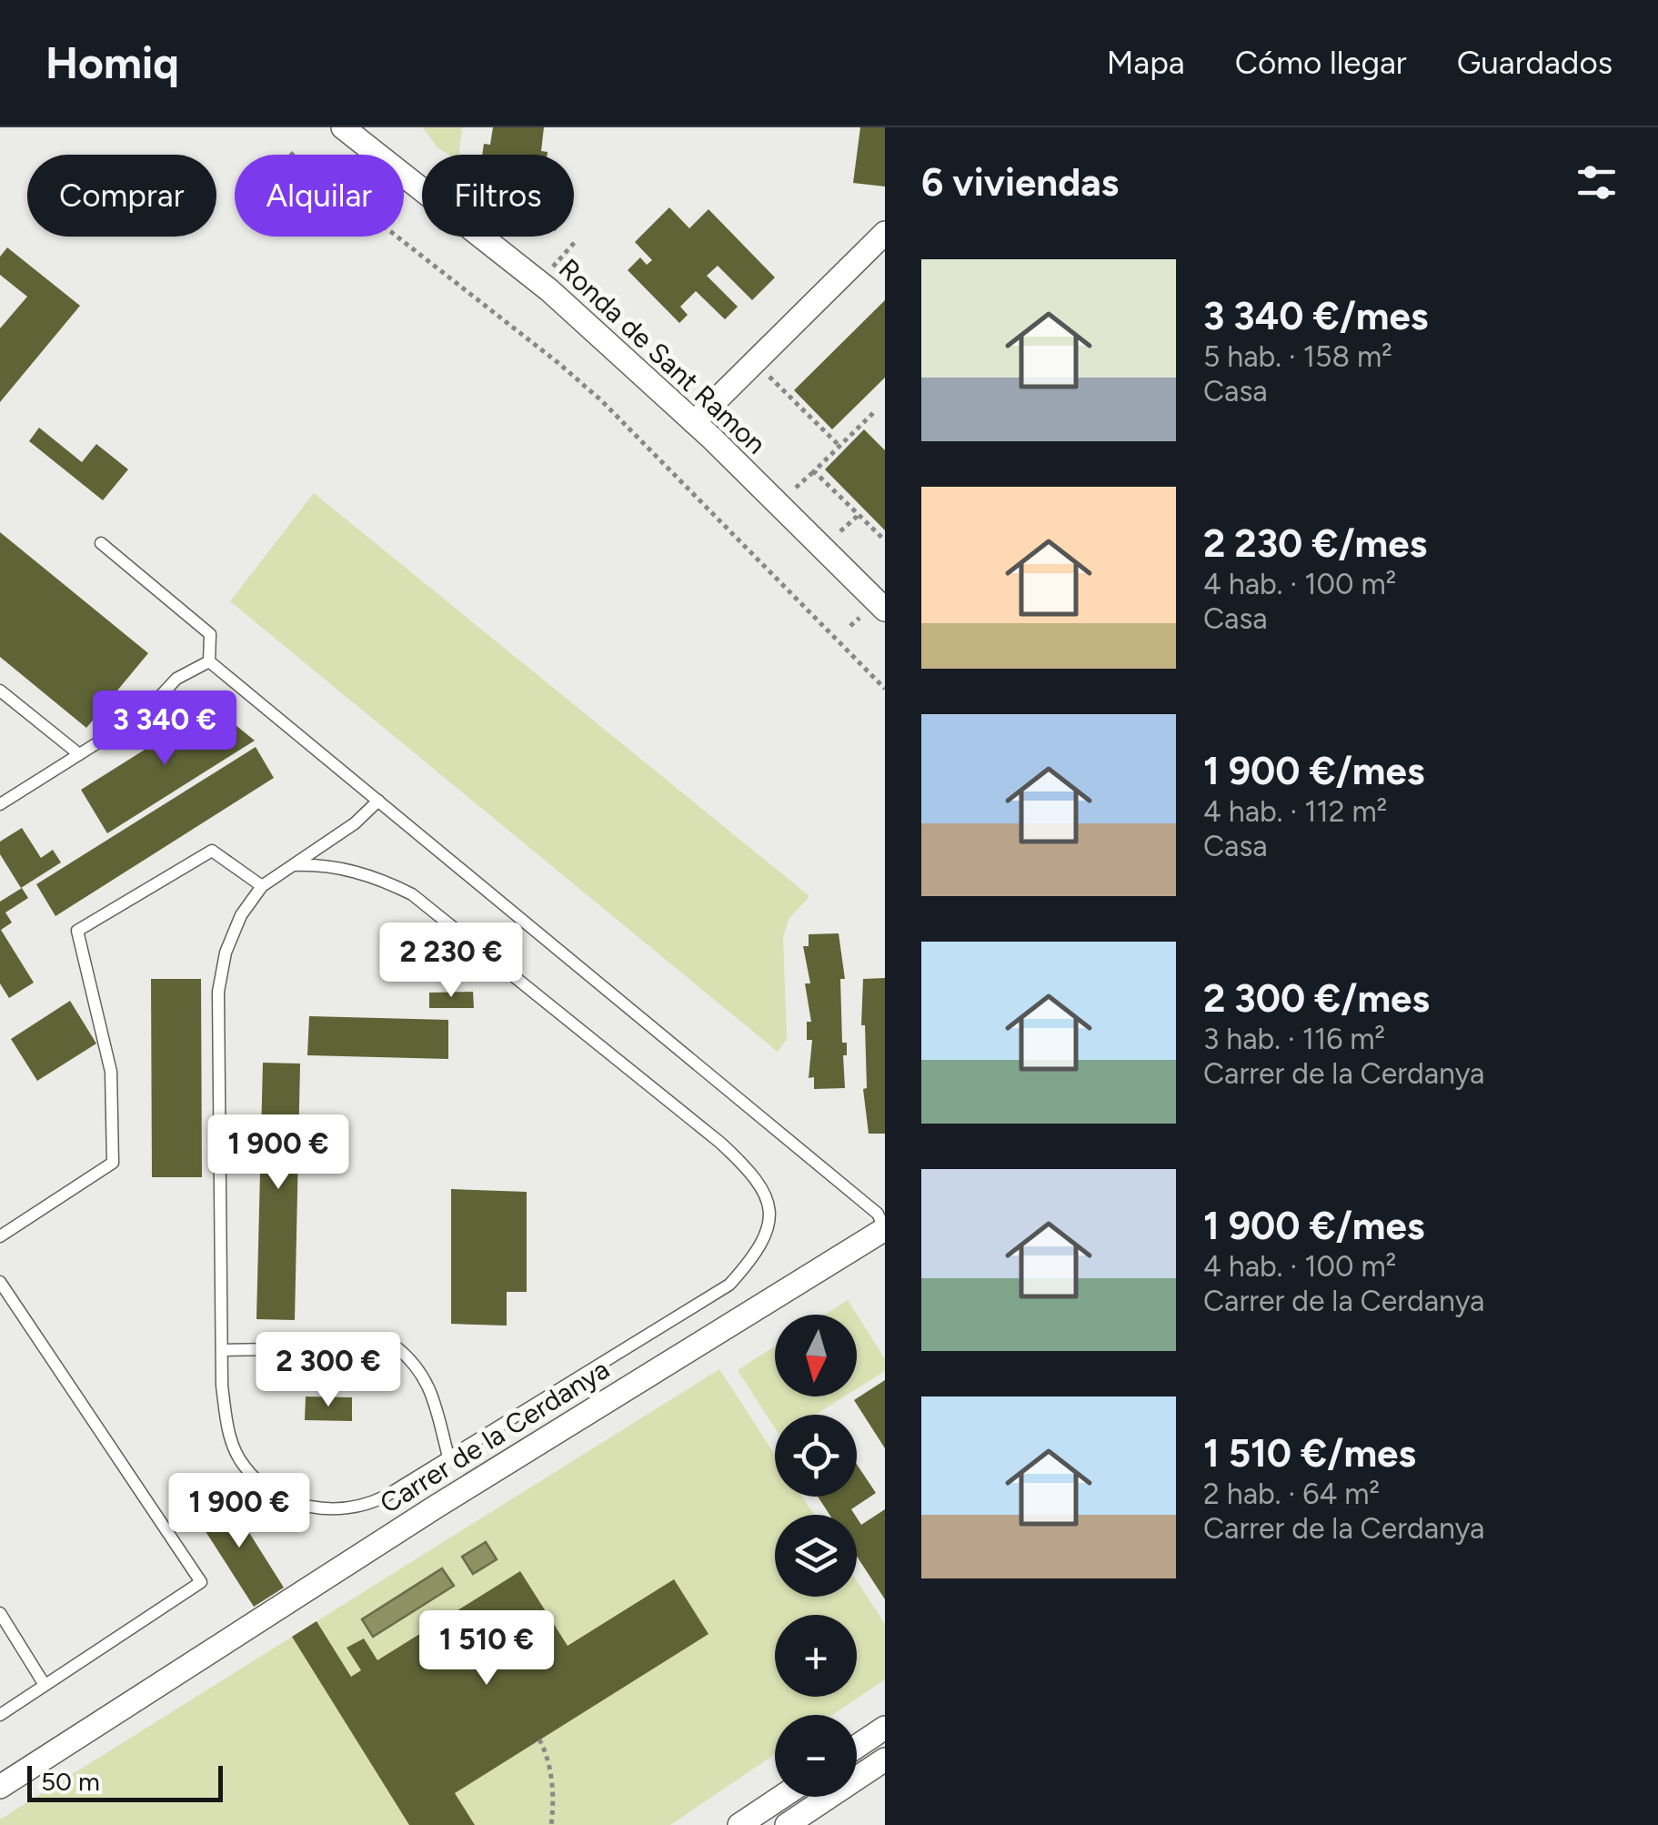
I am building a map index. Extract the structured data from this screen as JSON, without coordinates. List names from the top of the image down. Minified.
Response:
{"streets":{"street":["Ronda de Sant Ramon","Carrer de la Cerdanya"]},"scale_bar":"50 m","north":"bottom","page":{"header":"Homiq","nav":["Mapa","Cómo llegar","Guardados"],"heading":"6 viviendas","chip":["Comprar","Alquilar","Filtros"],"list":[{"name":"3 340 €/mes","note":"5 hab. · 158 m² · Casa"},{"name":"2 230 €/mes","note":"4 hab. · 100 m² · Casa"},{"name":"1 900 €/mes","note":"4 hab. · 112 m² · Casa"},{"name":"2 300 €/mes","note":"3 hab. · 116 m² · Carrer de la Cerdanya"},{"name":"1 900 €/mes","note":"4 hab. · 100 m² · Carrer de la Cerdanya"},{"name":"1 510 €/mes","note":"2 hab. · 64 m² · Carrer de la Cerdanya"}],"price":["3 340 €","2 230 €","1 900 €","2 300 €","1 900 €","1 510 €"],"map_buttons":["+","−"],"scale":"50 m"}}
